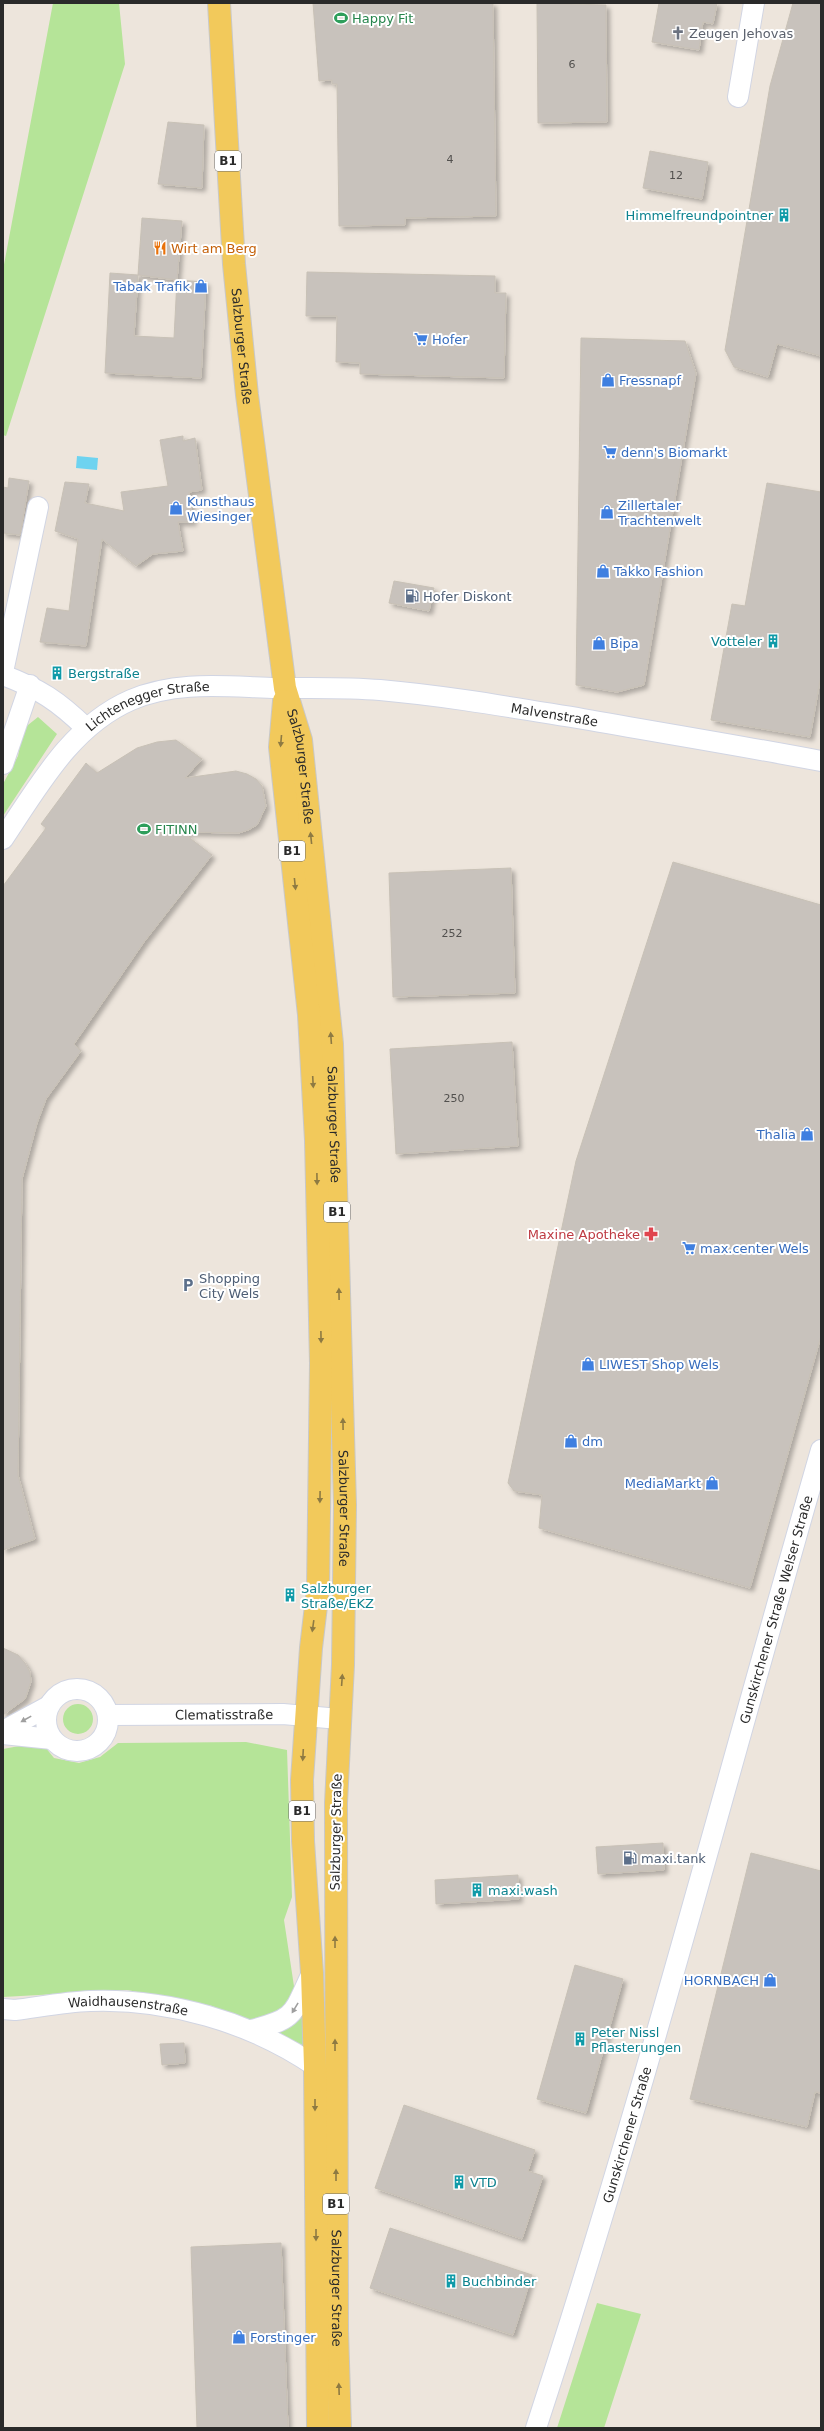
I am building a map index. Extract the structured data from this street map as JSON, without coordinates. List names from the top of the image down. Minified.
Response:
{"streets":{"main road":["B1","Salzburger Straße"],"street":["Lichtenegger Straße","Malvenstraße","Gunskirchener Straße Welser Straße","Clematisstraße","Waidhausenstraße","Gunskirchener Straße"]},"crossings":[["Salzburger Straße","Lichtenegger Straße"],["Salzburger Straße","Malvenstraße"],["Salzburger Straße","Clematisstraße"],["Salzburger Straße","Waidhausenstraße"],["Lichtenegger Straße","Malvenstraße"],["Gunskirchener Straße Welser Straße","Gunskirchener Straße"]],"places":{"sports":["Happy Fit","FITINN"],"church":["Zeugen Jehovas"],"building":["Himmelfreundpointner","Votteler","Bergstraße","Salzburger Straße/EKZ","maxi.wash","Peter Nissl Pflasterungen","VTD","Buchbinder"],"restaurant":["Wirt am Berg"],"shop":["Tabak Trafik","Fressnapf","Kunsthaus Wiesinger","Zillertaler Trachtenwelt","Takko Fashion","Bipa","Thalia","LIWEST Shop Wels","dm","MediaMarkt","HORNBACH","Forstinger"],"supermarket":["Hofer","denn's Biomarkt","max.center Wels"],"fuel station":["Hofer Diskont","maxi.tank"],"pharmacy":["Maxine Apotheke"],"parking":["Shopping City Wels"]},"house_numbers":["6","4","12","252","250"]}
